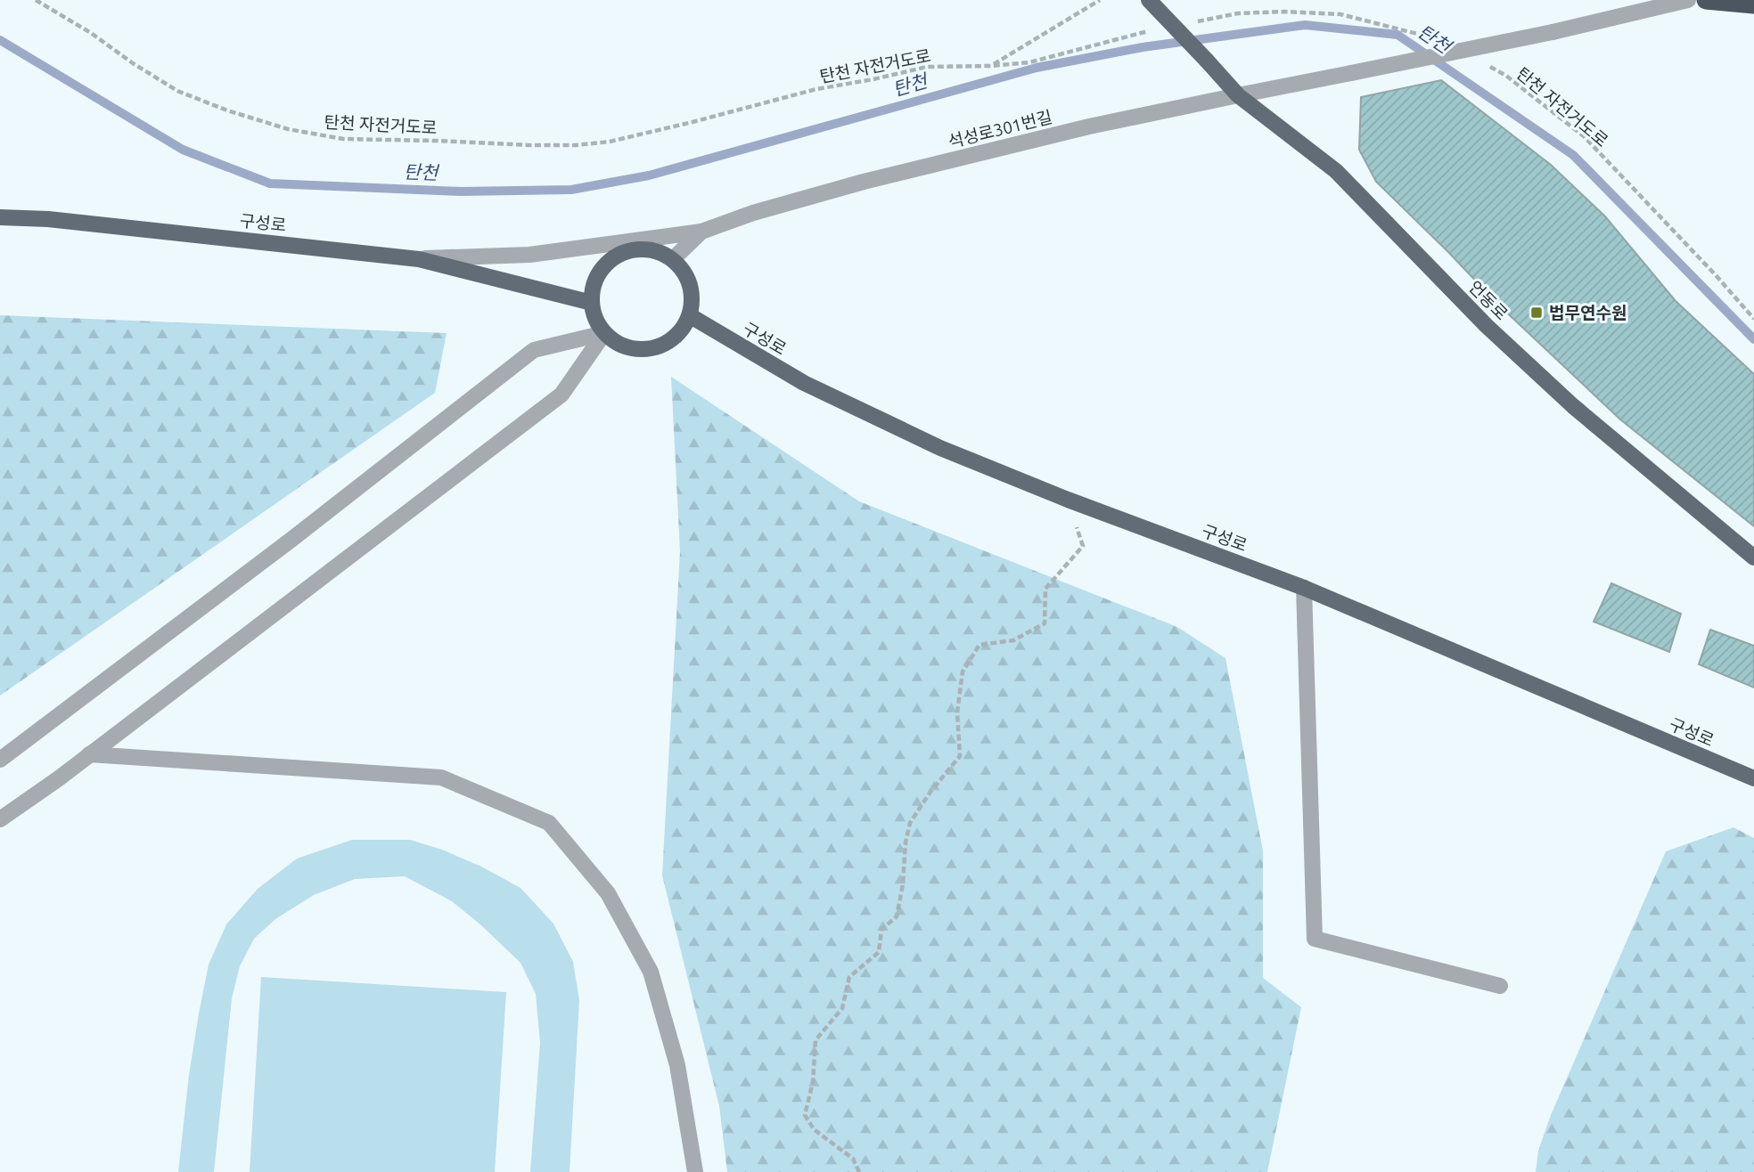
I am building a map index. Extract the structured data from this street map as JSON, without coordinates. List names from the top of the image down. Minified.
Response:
{"streets":{"main road":["구성로","언동로"],"street":["석성로301번길"],"path":["탄천 자전거도로"]},"crossings":[["석성로301번길","구성로"],["석성로301번길","언동로"]],"water":["탄천"],"places":{"transit":["법무연수원"]}}
